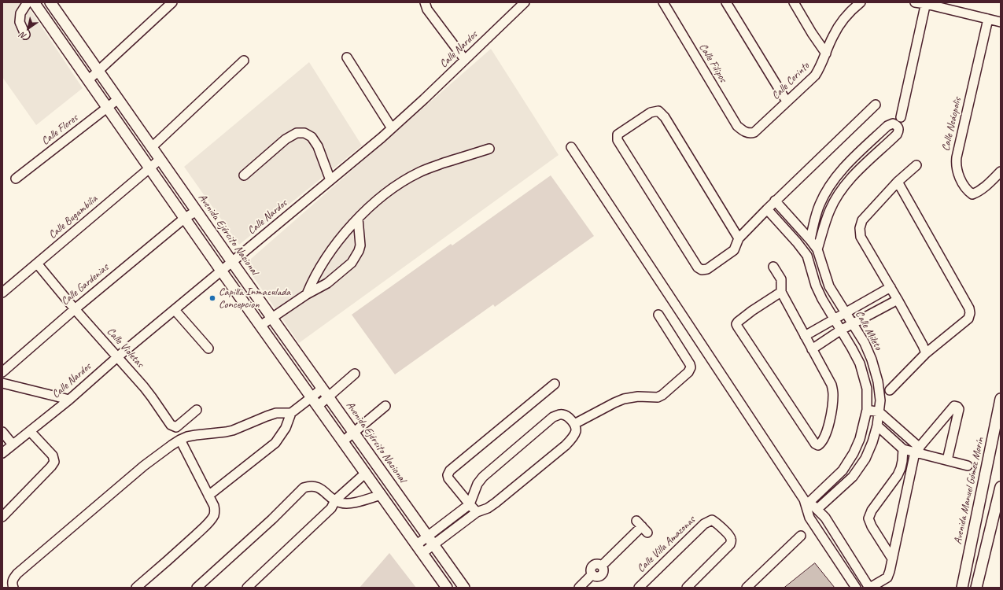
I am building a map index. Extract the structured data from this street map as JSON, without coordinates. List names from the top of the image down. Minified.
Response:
{"streets":{"main road":["Avenida Ejército Nacional","Avenida Manuel Gómez Morín"],"street":["Calle Nardos","Calle Filipos","Calle Corinto","Calle Neáopolis","Calle Flores","Calle Bugambilia","Calle Gardenias","Calle Mileto","Calle Violetas","Calle Villa Amazonas"]},"crossings":[["Calle Nardos","Avenida Ejército Nacional"],["Calle Nardos","Calle Violetas"],["Calle Filipos","Calle Corinto"],["Calle Flores","Avenida Ejército Nacional"],["Calle Bugambilia","Avenida Ejército Nacional"],["Calle Bugambilia","Calle Violetas"],["Avenida Ejército Nacional","Calle Gardenias"],["Calle Gardenias","Calle Violetas"]],"places":["Capilla Inmaculada Concepcion"],"north":"bottom left"}
